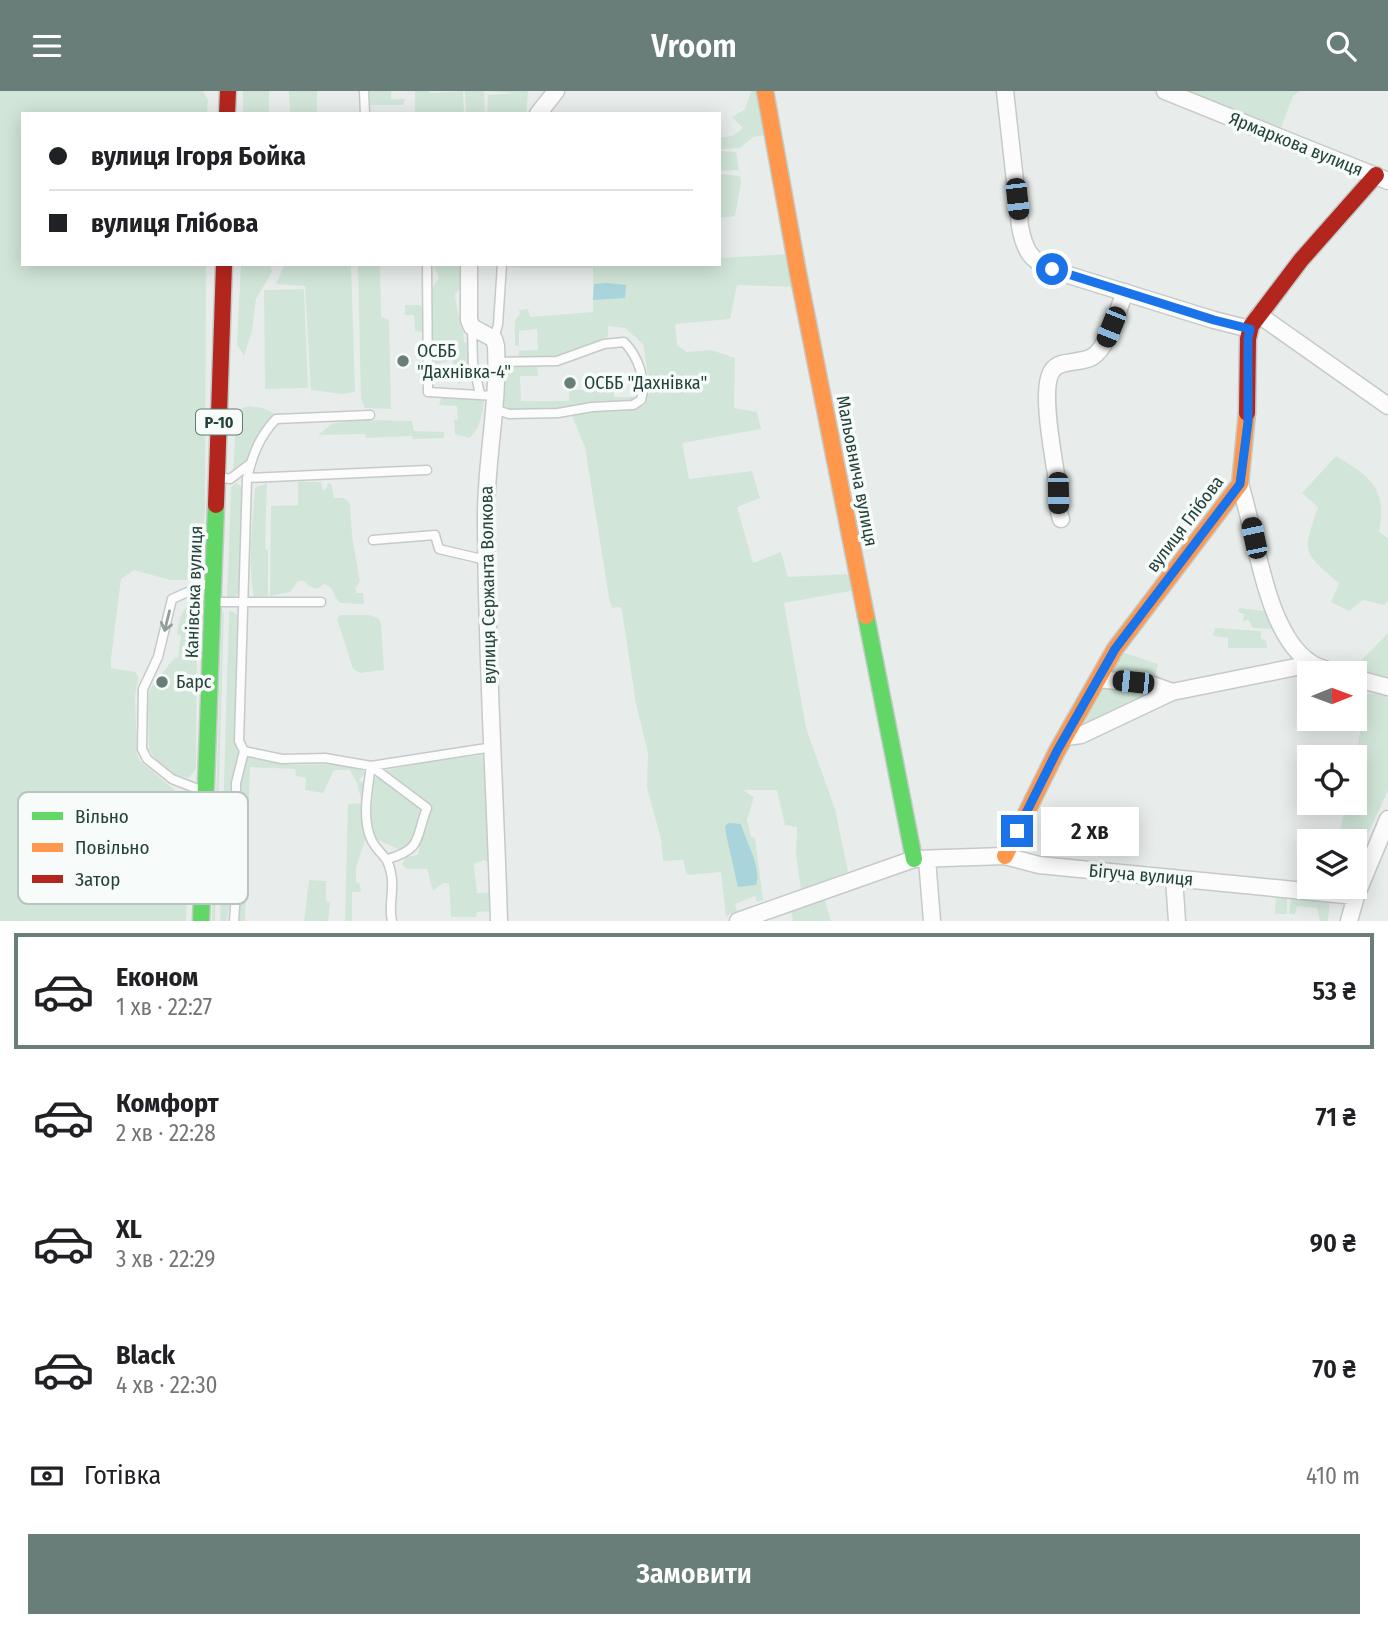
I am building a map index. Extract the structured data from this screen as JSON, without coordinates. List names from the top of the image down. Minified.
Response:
{"streets":{"street":["Ярмаркова вулиця","Р-10","Мальовнича вулиця","вулиця Глібова","вулиця Сержанта Волкова","Канівська вулиця","Бігуча вулиця"]},"crossings":[["Мальовнича вулиця","Бігуча вулиця"],["вулиця Глібова","Бігуча вулиця"]],"places":["ОСББ \"Дахнівка-4\"","ОСББ \"Дахнівка\"","Барс"],"legend":["Вільно","Повільно","Затор"],"north":"right","page":{"header":"Vroom","banner":["вулиця Ігоря Бойка","вулиця Глібова"],"bubble":"2 хв","list":[{"name":"Економ","note":"1 хв · 22:27","value":"53 ₴"},{"name":"Комфорт","note":"2 хв · 22:28","value":"71 ₴"},{"name":"XL","note":"3 хв · 22:29","value":"90 ₴"},{"name":"Black","note":"4 хв · 22:30","value":"70 ₴"}],"pay":["Готівка","410 m"],"buttons":"Замовити"}}
